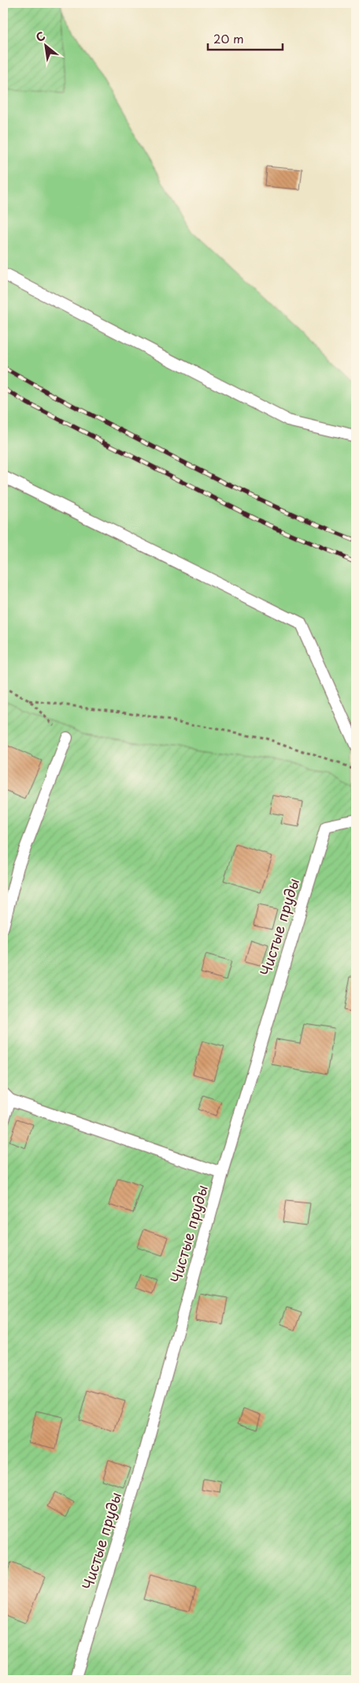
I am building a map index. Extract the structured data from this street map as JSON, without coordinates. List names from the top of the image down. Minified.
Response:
{"streets":{"lane":["Чистые пруды"]},"scale_bar":"20 m","north":"top left"}
